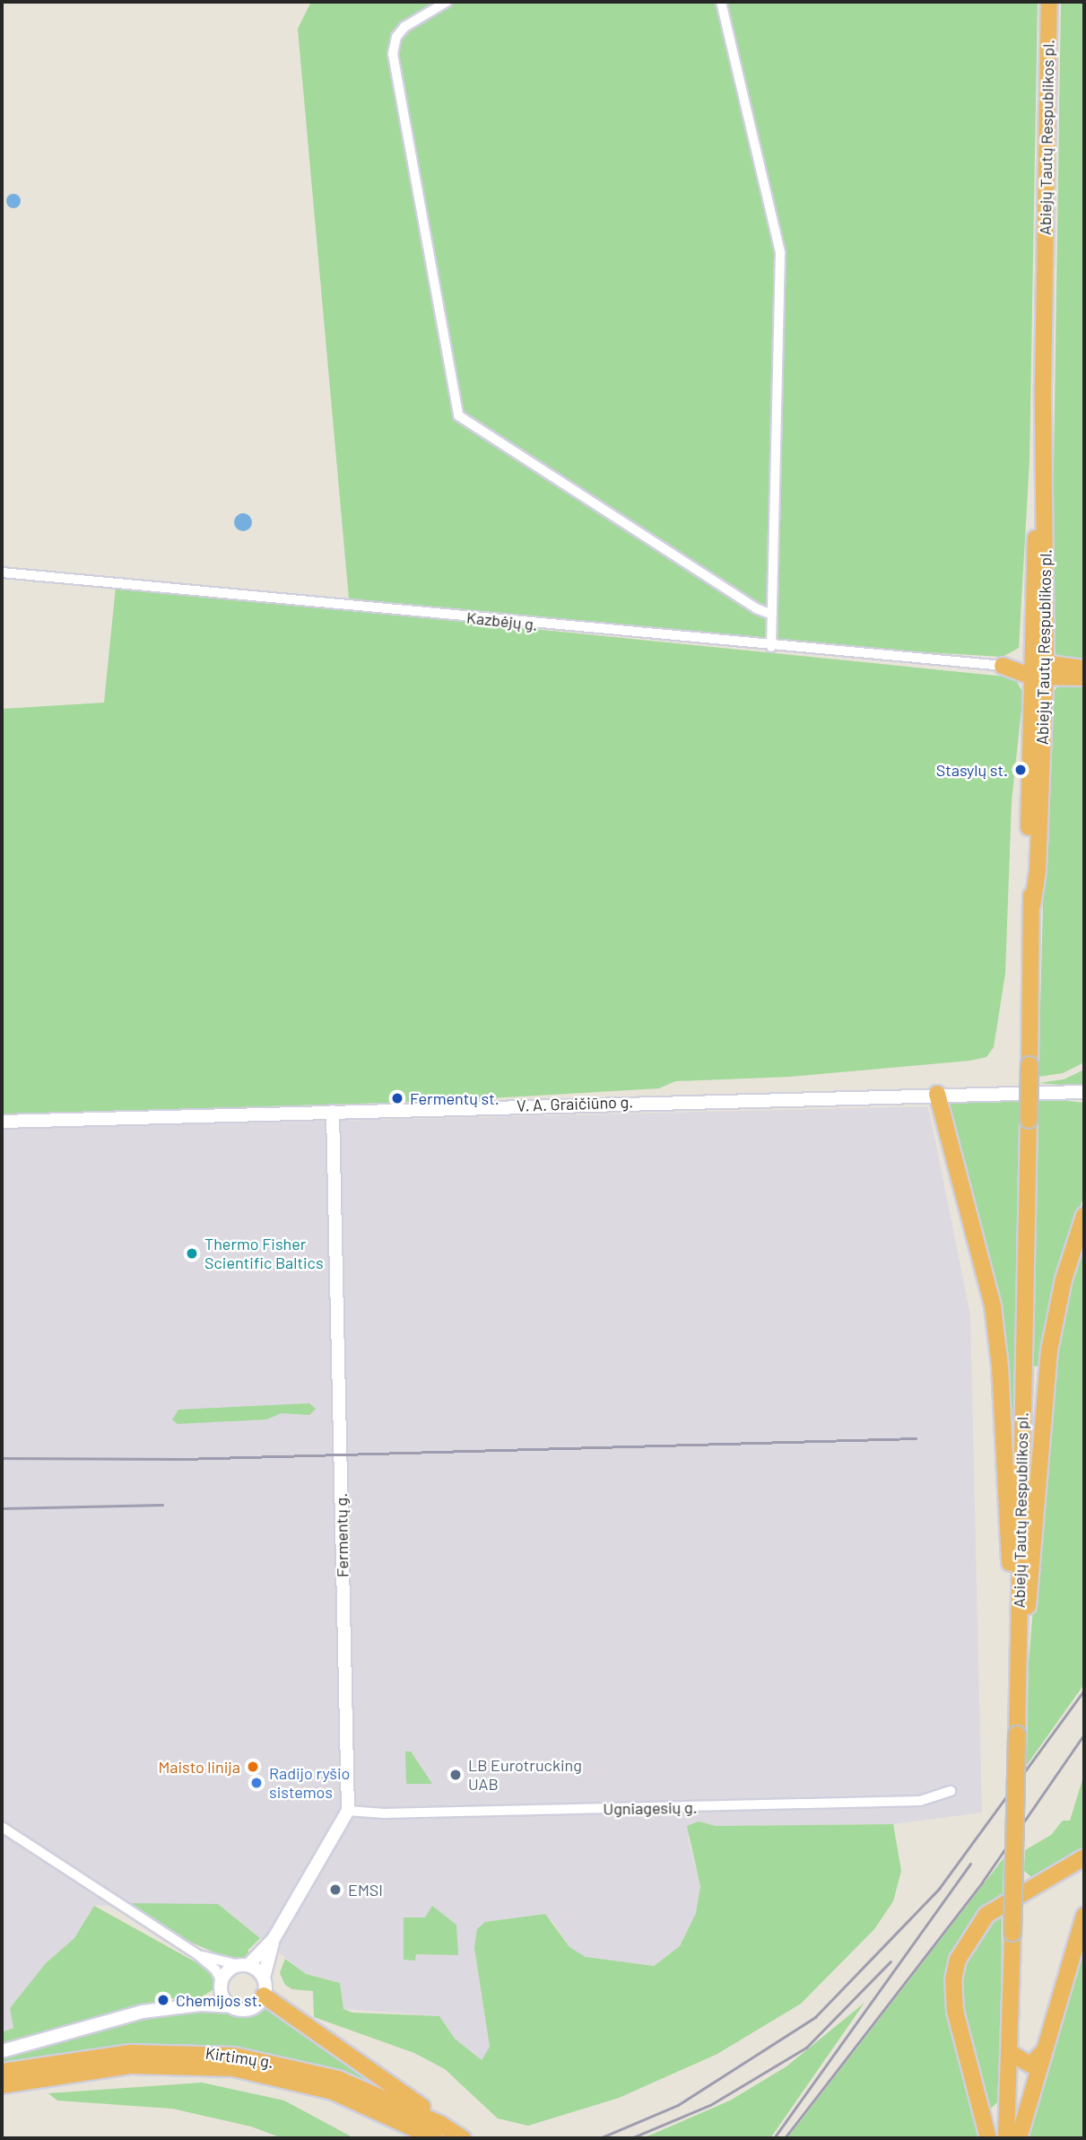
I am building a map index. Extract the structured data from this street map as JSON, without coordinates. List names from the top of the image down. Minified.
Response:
{"streets":{"highway":["Abiejų Tautų Respublikos pl.","Kirtimų g."],"main road":["V. A. Graičiūno g.","Fermentų g."],"street":["Kazbėjų g.","Ugniagesių g."]},"crossings":[["V. A. Graičiūno g.","Fermentų g."],["Fermentų g.","Ugniagesių g."]],"places":["Stasylų st.","Fermentų st.","Thermo Fisher Scientific Baltics","Maisto linija","LB Eurotrucking UAB","Radijo ryšio sistemos","EMSI","Chemijos st."]}
